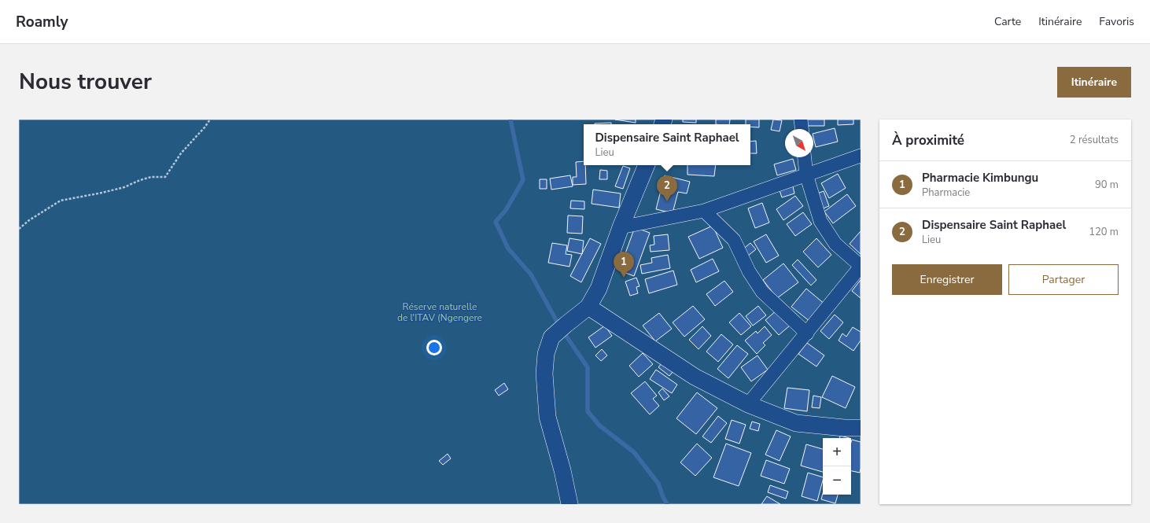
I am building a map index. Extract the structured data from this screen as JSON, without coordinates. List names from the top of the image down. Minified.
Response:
{"parks":["Réserve naturelle de l'ITAV (Ngengere"],"north":"bottom right","page":{"header":"Roamly","nav":["Carte","Itinéraire","Favoris"],"title":"Nous trouver","buttons":["Itinéraire",["Enregistrer","Partager"]],"heading":["À proximité","2 résultats"],"popup":["Dispensaire Saint Raphael","Lieu"],"list":[{"mark":"1","name":"Pharmacie Kimbungu","note":"Pharmacie","value":"90 m"},{"mark":"2","name":"Dispensaire Saint Raphael","note":"Lieu","value":"120 m"}],"pins":["2","1"],"map_buttons":["+","−"]}}
